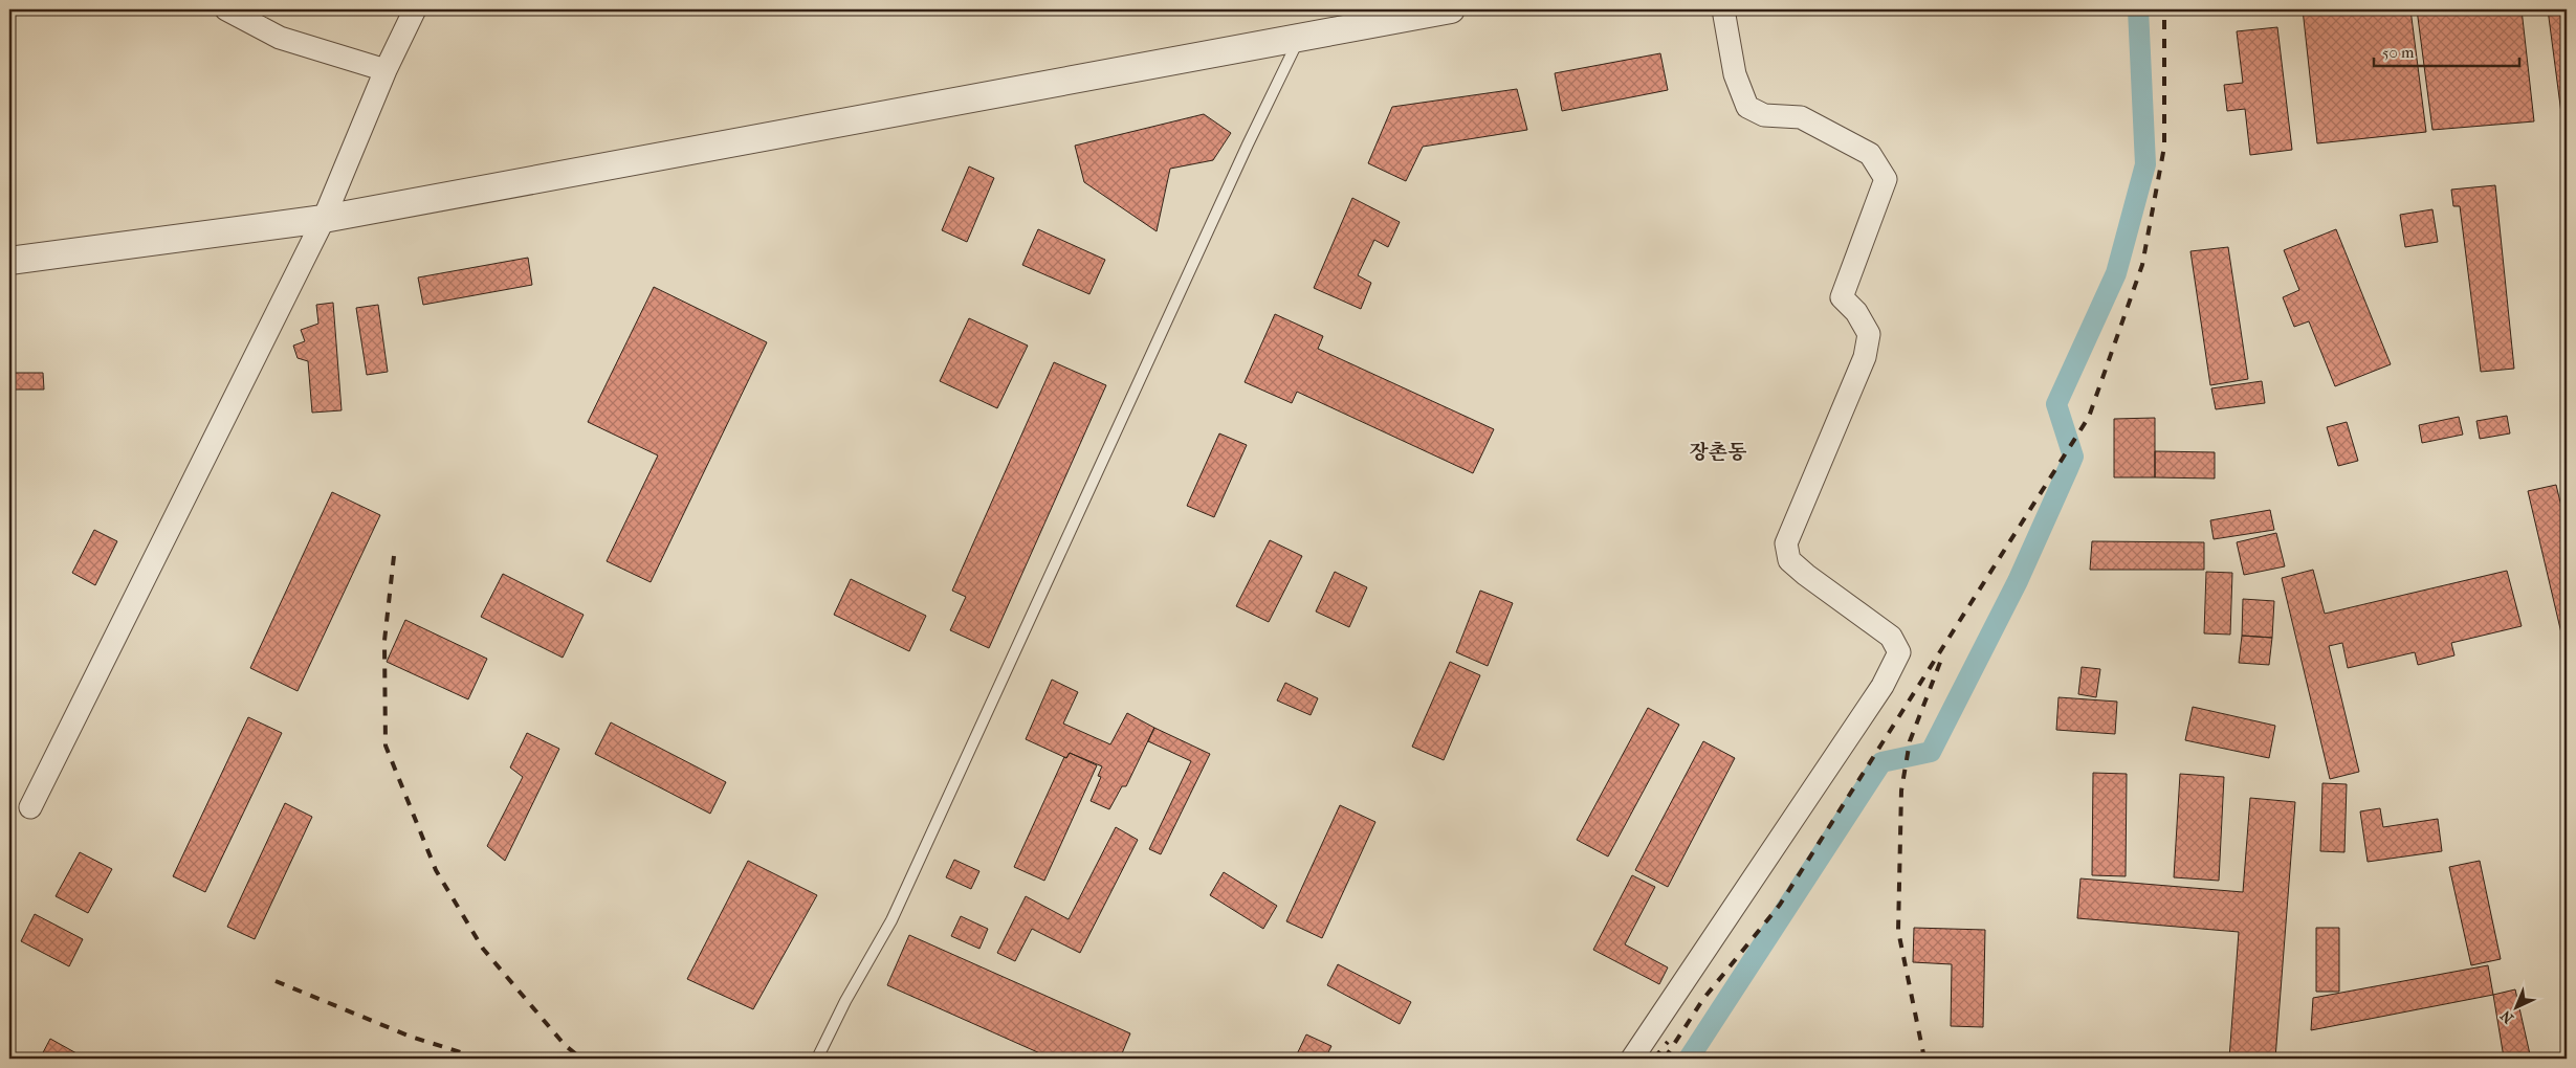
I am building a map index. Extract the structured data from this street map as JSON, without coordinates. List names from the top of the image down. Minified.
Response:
{"districts":["장촌동"],"scale_bar":"50 m","north":"bottom left"}
